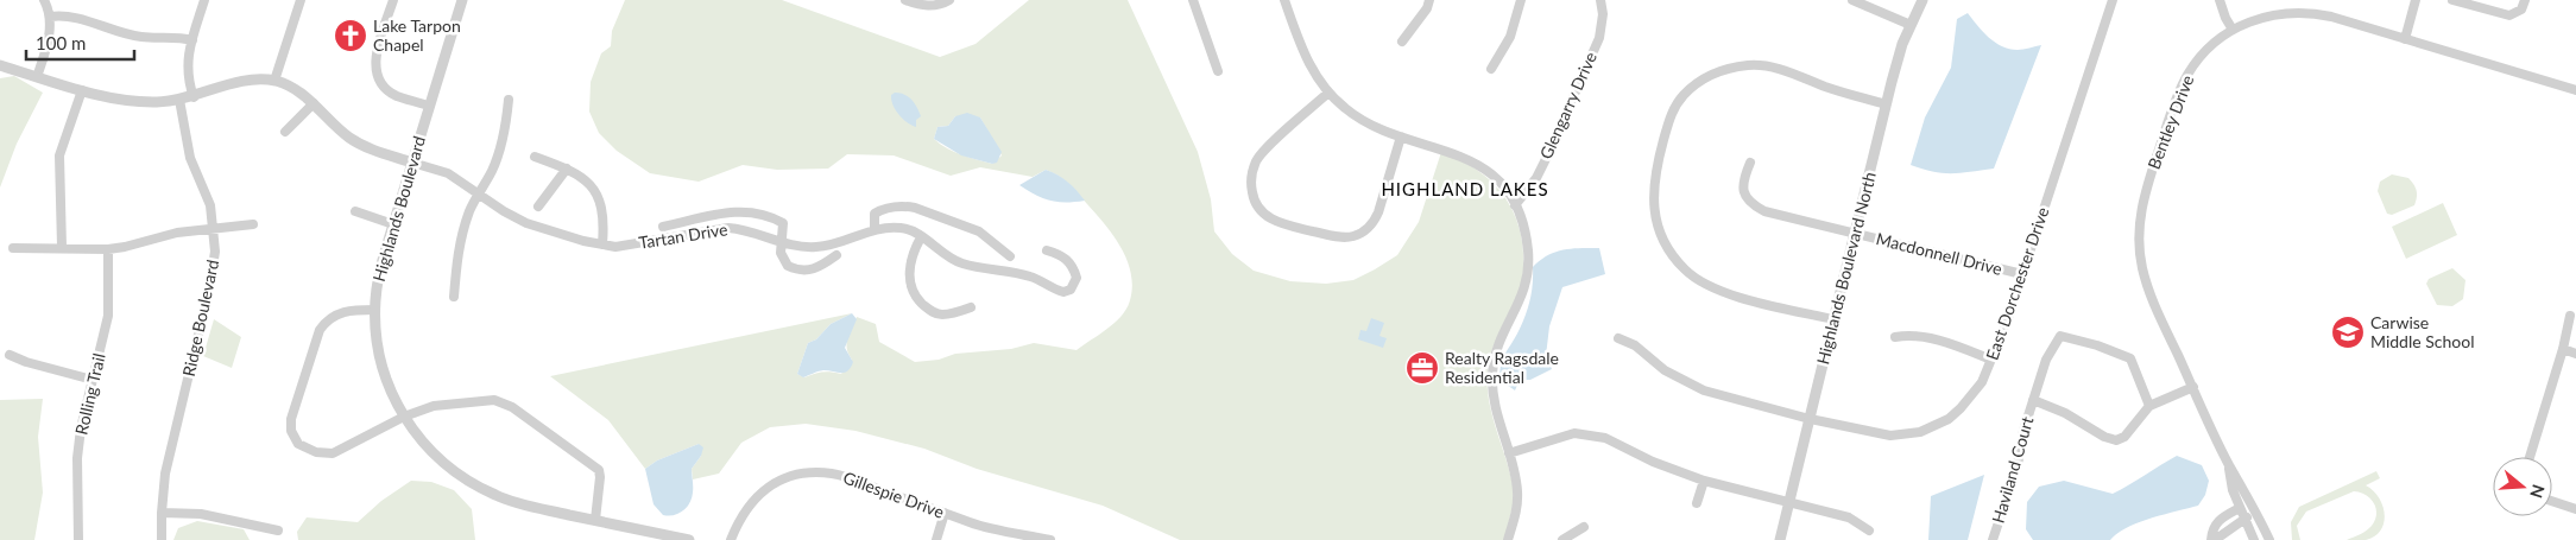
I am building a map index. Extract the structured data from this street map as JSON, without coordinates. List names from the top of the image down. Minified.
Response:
{"streets":{"street":["Glengarry Drive","Bentley Drive","Highlands Boulevard","Tartan Drive","Macdonnell Drive","Highlands Boulevard North","East Dorchester Drive","Ridge Boulevard","Rolling Trail","Haviland Court","Gillespie Drive"]},"crossings":[["Bentley Drive","Haviland Court"],["Highlands Boulevard","Tartan Drive"],["Macdonnell Drive","Highlands Boulevard North"],["Macdonnell Drive","East Dorchester Drive"],["Highlands Boulevard North","East Dorchester Drive"]],"districts":["HIGHLAND LAKES"],"places":{"church":["Lake Tarpon Chapel"],"school or university":["Carwise Middle School"],"office":["Realty Ragsdale Residential"]},"scale_bar":"100 m","north":"right"}
